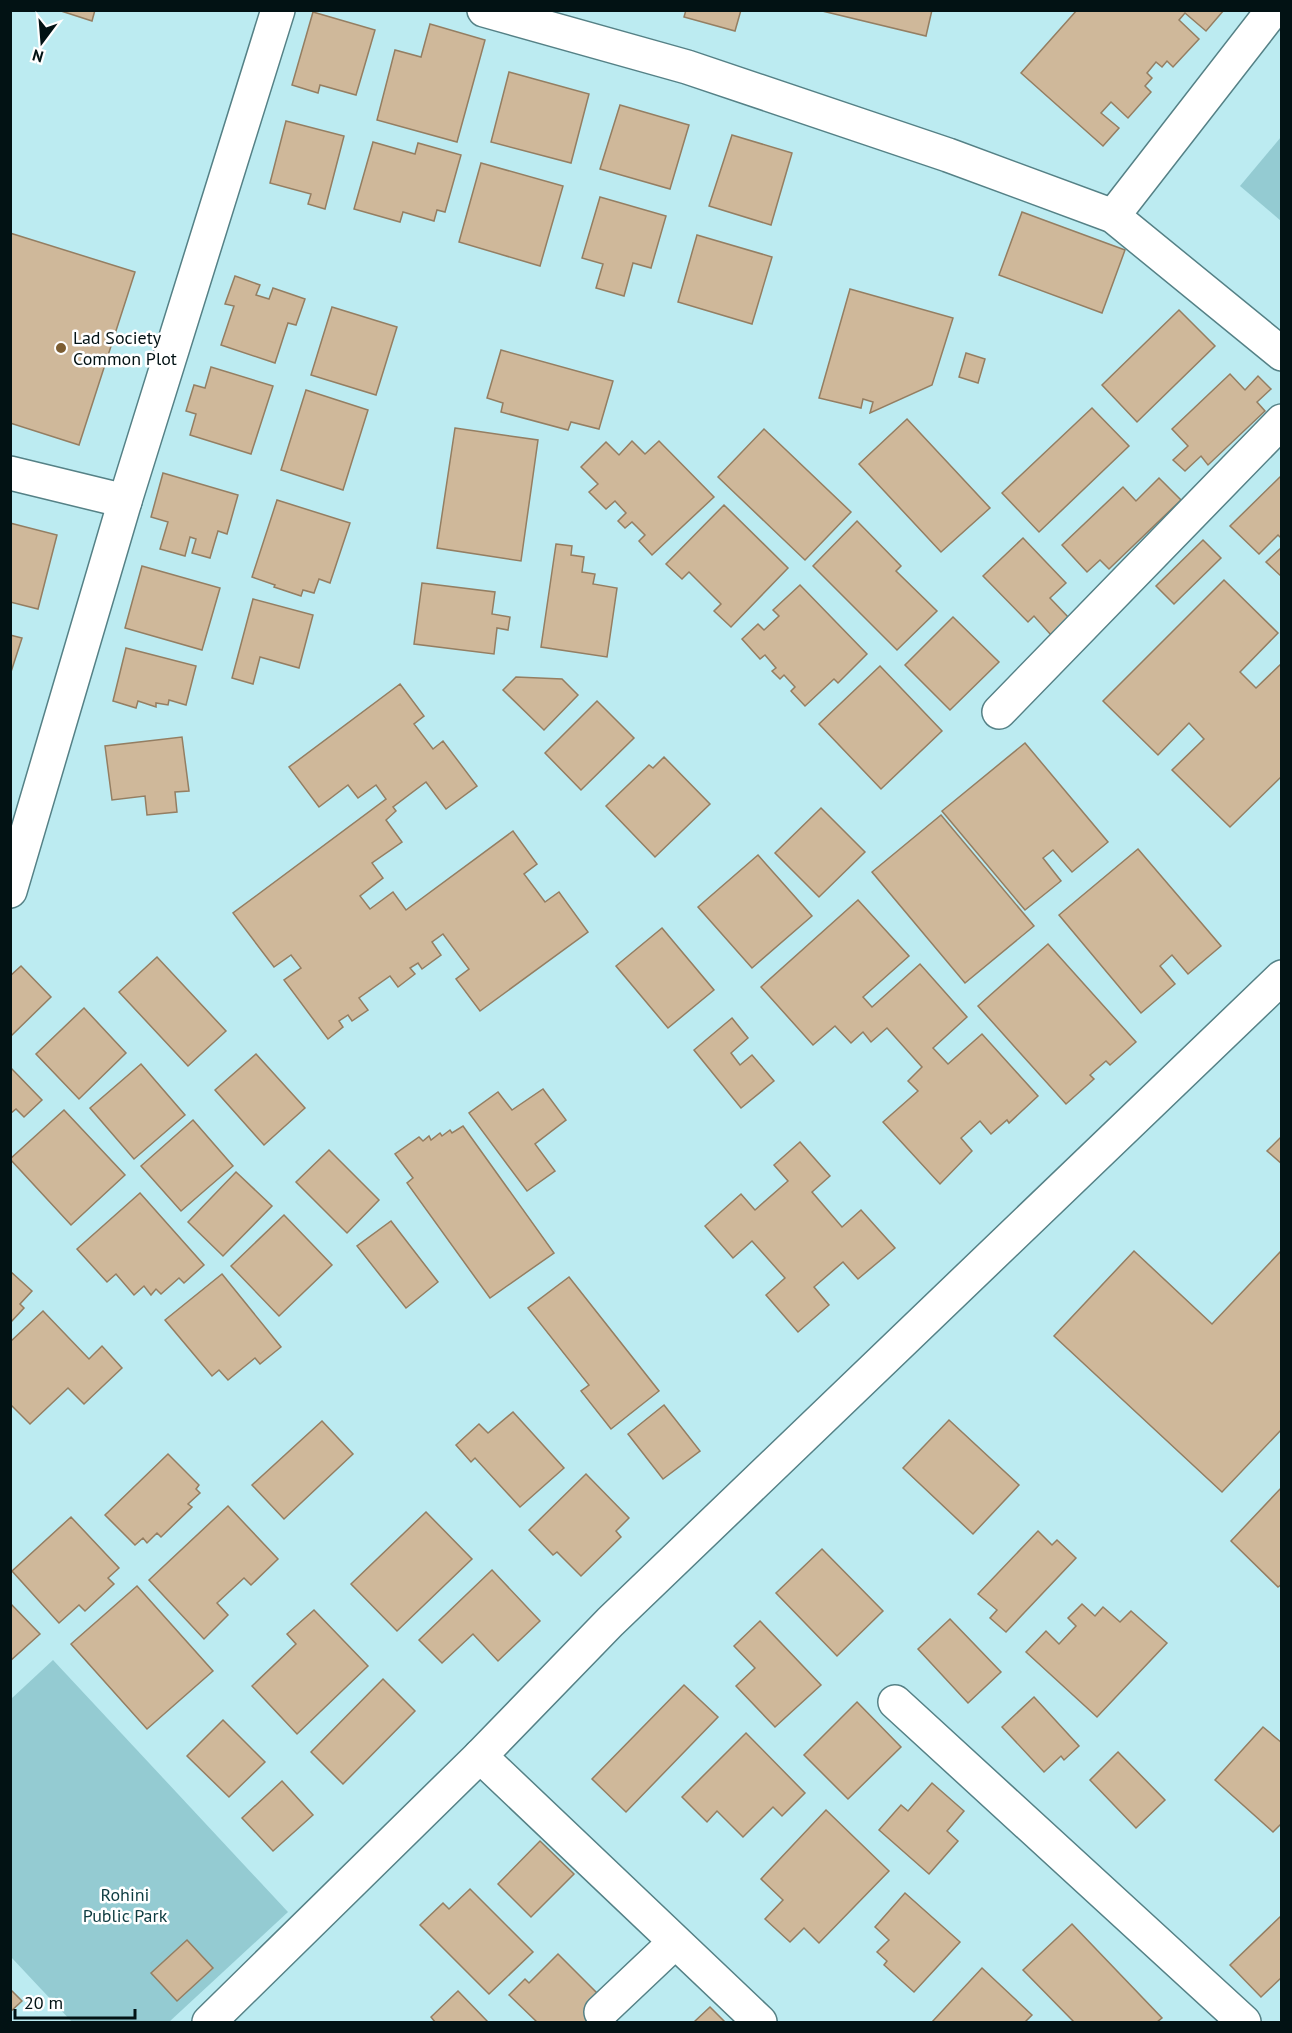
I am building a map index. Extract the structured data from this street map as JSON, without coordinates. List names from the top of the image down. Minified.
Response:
{"parks":["Rohini Public Park"],"places":["Lad Society Common Plot"],"scale_bar":"20 m","north":"bottom"}
